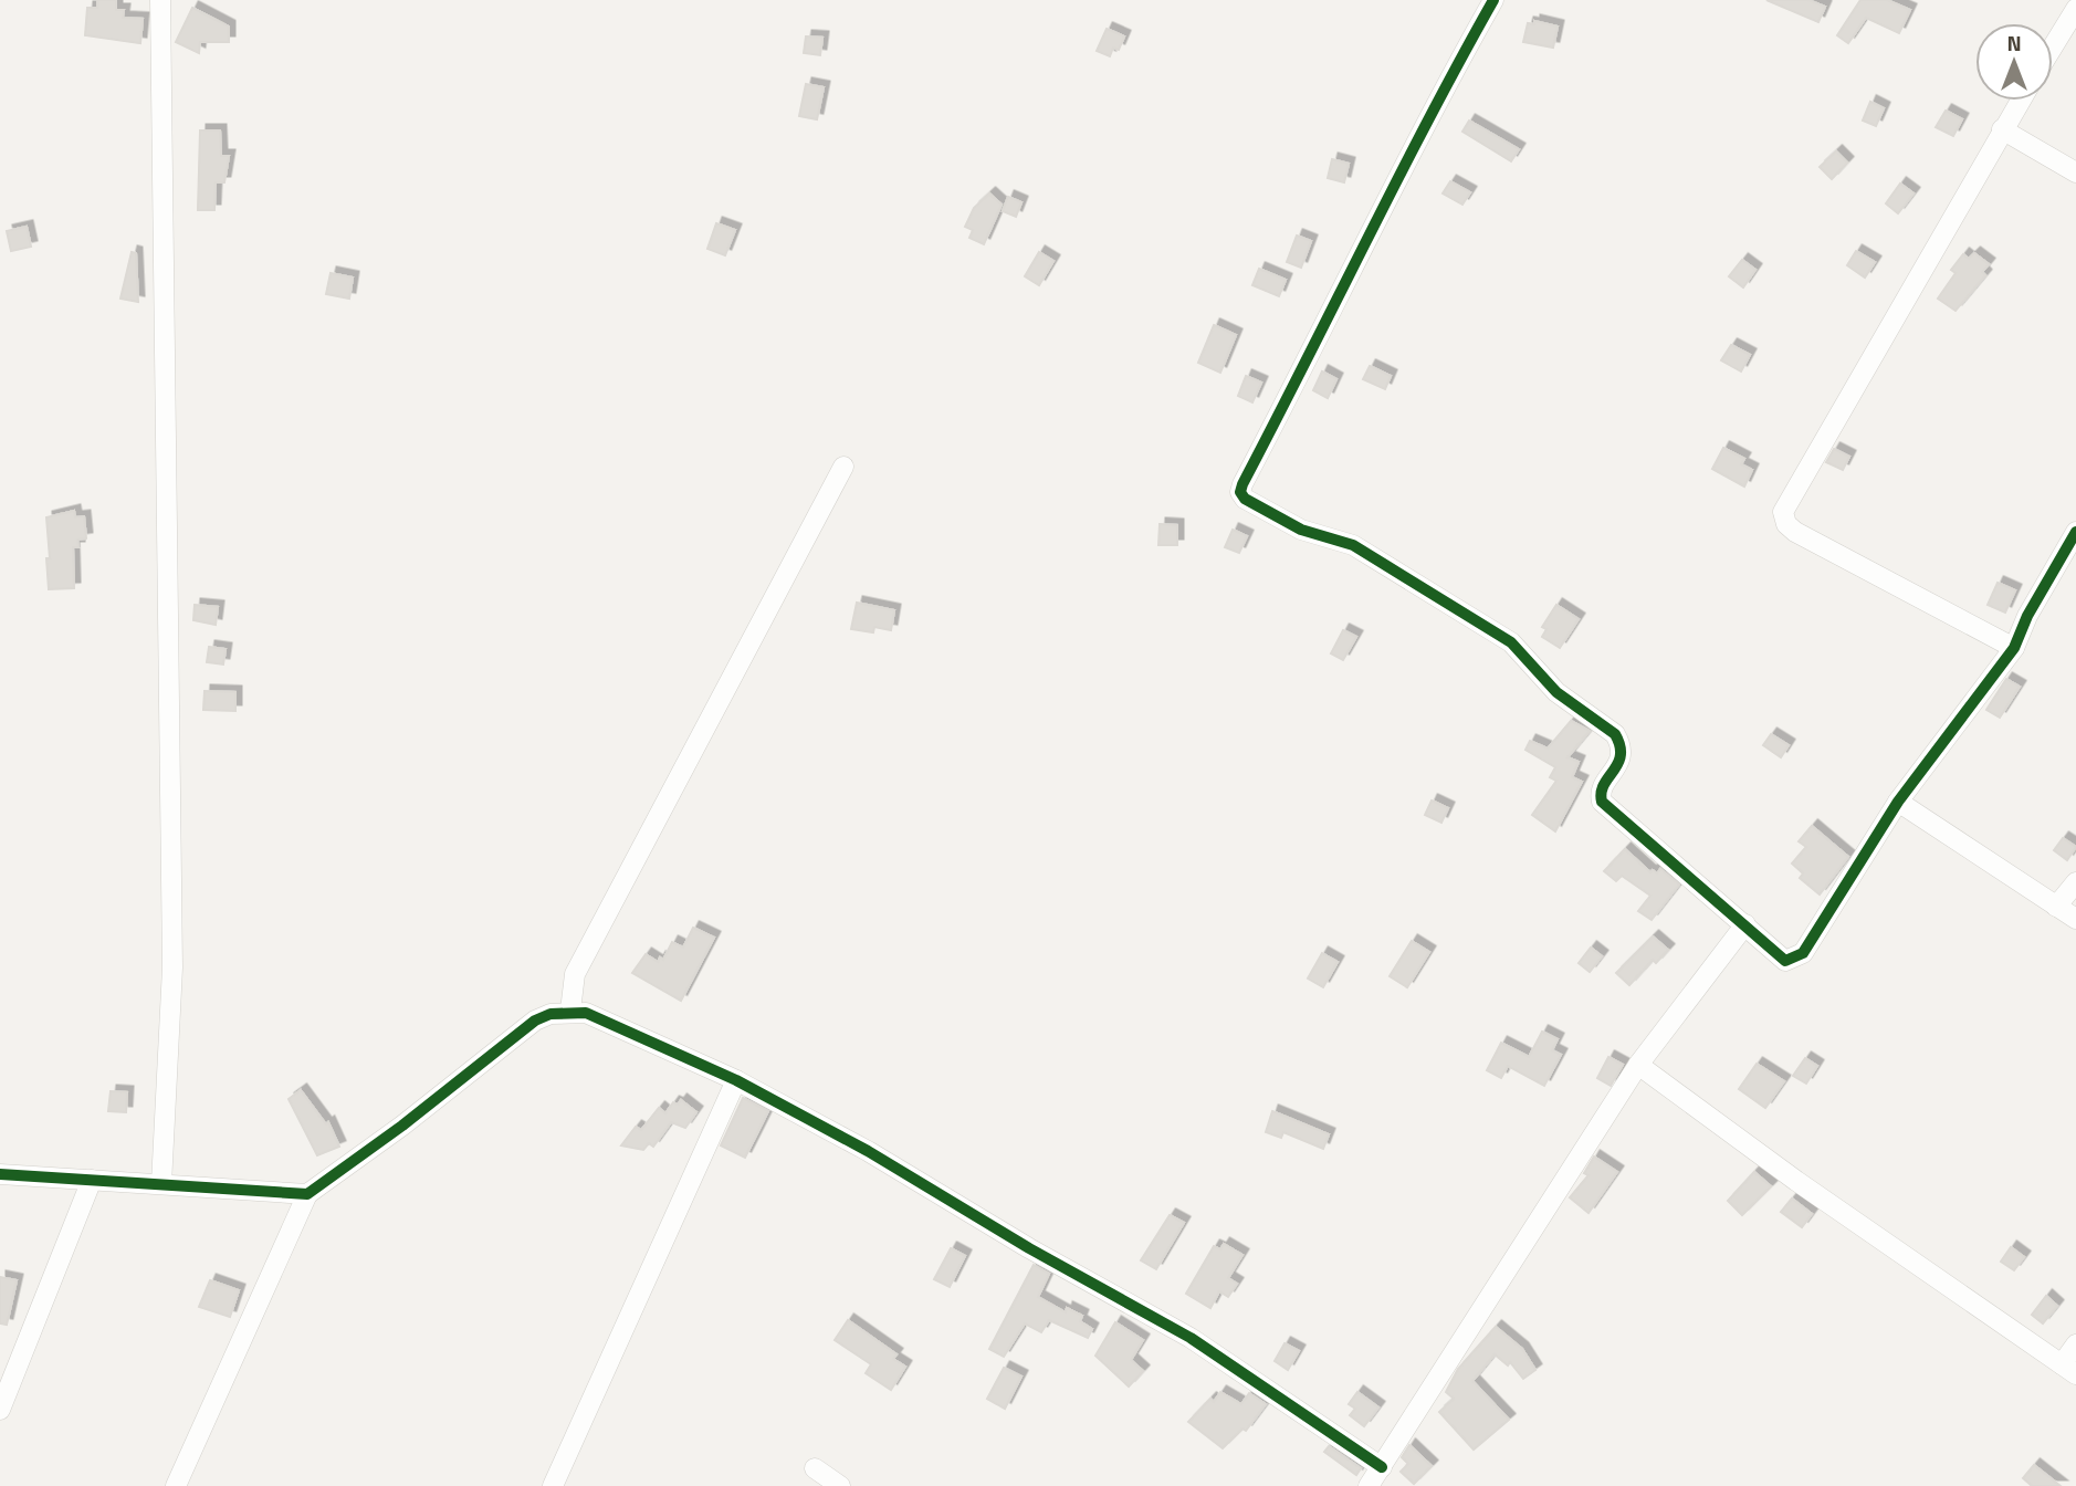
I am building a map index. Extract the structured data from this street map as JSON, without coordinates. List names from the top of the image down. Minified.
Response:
{"north":"top"}
